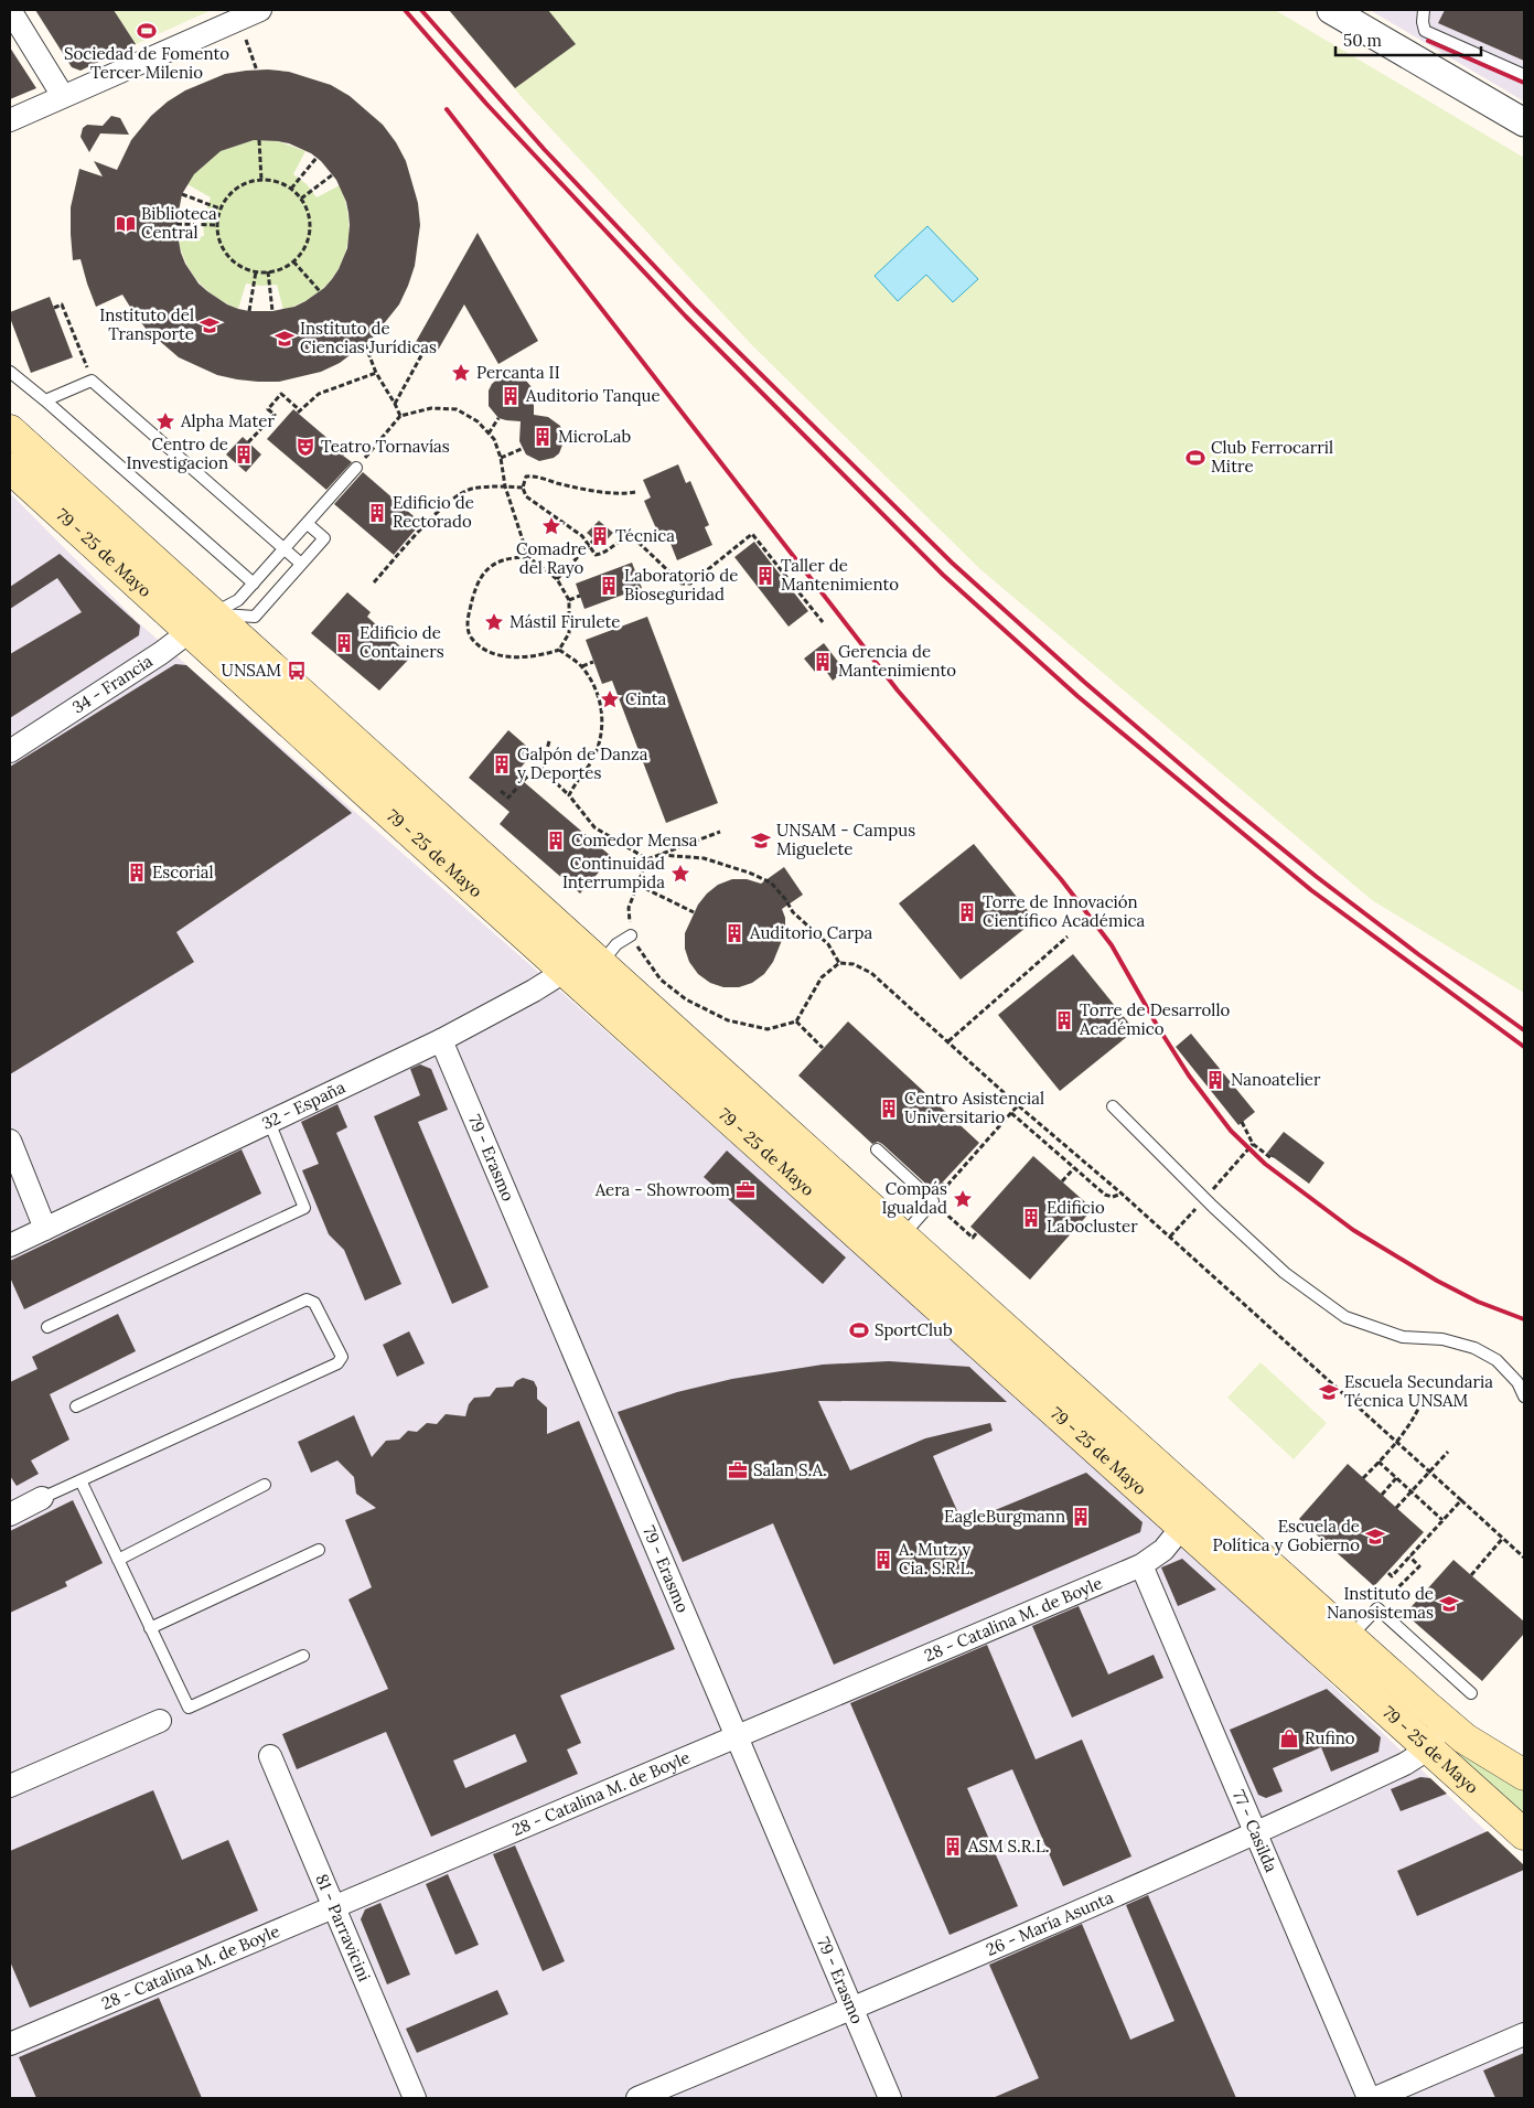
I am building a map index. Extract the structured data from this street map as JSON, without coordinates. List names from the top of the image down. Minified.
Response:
{"streets":{"main road":["79 - 25 de Mayo"],"street":["34 - Francia","32 - España","79 - Erasmo","28 - Catalina M. de Boyle","77 - Casilda","26 - María Asunta","81 - Parravicini"]},"crossings":[["79 - 25 de Mayo","34 - Francia"],["79 - 25 de Mayo","32 - España"],["79 - 25 de Mayo","28 - Catalina M. de Boyle"],["79 - 25 de Mayo","26 - María Asunta"],["32 - España","79 - Erasmo"],["79 - Erasmo","28 - Catalina M. de Boyle"],["79 - Erasmo","26 - María Asunta"],["28 - Catalina M. de Boyle","77 - Casilda"],["28 - Catalina M. de Boyle","81 - Parravicini"],["77 - Casilda","26 - María Asunta"]],"places":{"sports":["Sociedad de Fomento Tercer Milenio","Club Ferrocarril Mitre","SportClub"],"library":["Biblioteca Central"],"school or university":["Instituto del Transporte","Instituto de Ciencias Jurídicas","UNSAM - Campus Miguelete","Escuela Secundaria Técnica UNSAM","Escuela de Política y Gobierno","Instituto de Nanosistemas"],"place":["Percanta II","Alpha Mater","Comadre del Rayo","Mástil Firulete","Cinta","Continuidad Interrumpida","Compás Igualdad"],"building":["Auditorio Tanque","MicroLab","Centro de Investigacion","Edificio de Rectorado","Técnica","Taller de Mantenimiento","Laboratorio de Bioseguridad","Edificio de Containers","Gerencia de Mantenimiento","Galpón de Danza y Deportes","Comedor Mensa","Escorial","Torre de Innovación Científico Académica","Auditorio Carpa","Torre de Desarrollo Académico","Nanoatelier","Centro Asistencial Universitario","Edificio Labocluster","EagleBurgmann","A. Mutz y Cia. S.R.L.","ASM S.R.L."],"theatre":["Teatro Tornavías"],"bus stop":["UNSAM"],"office":["Aera - Showroom","Salan S.A."],"shop":["Rufino"]},"scale_bar":"50 m"}
